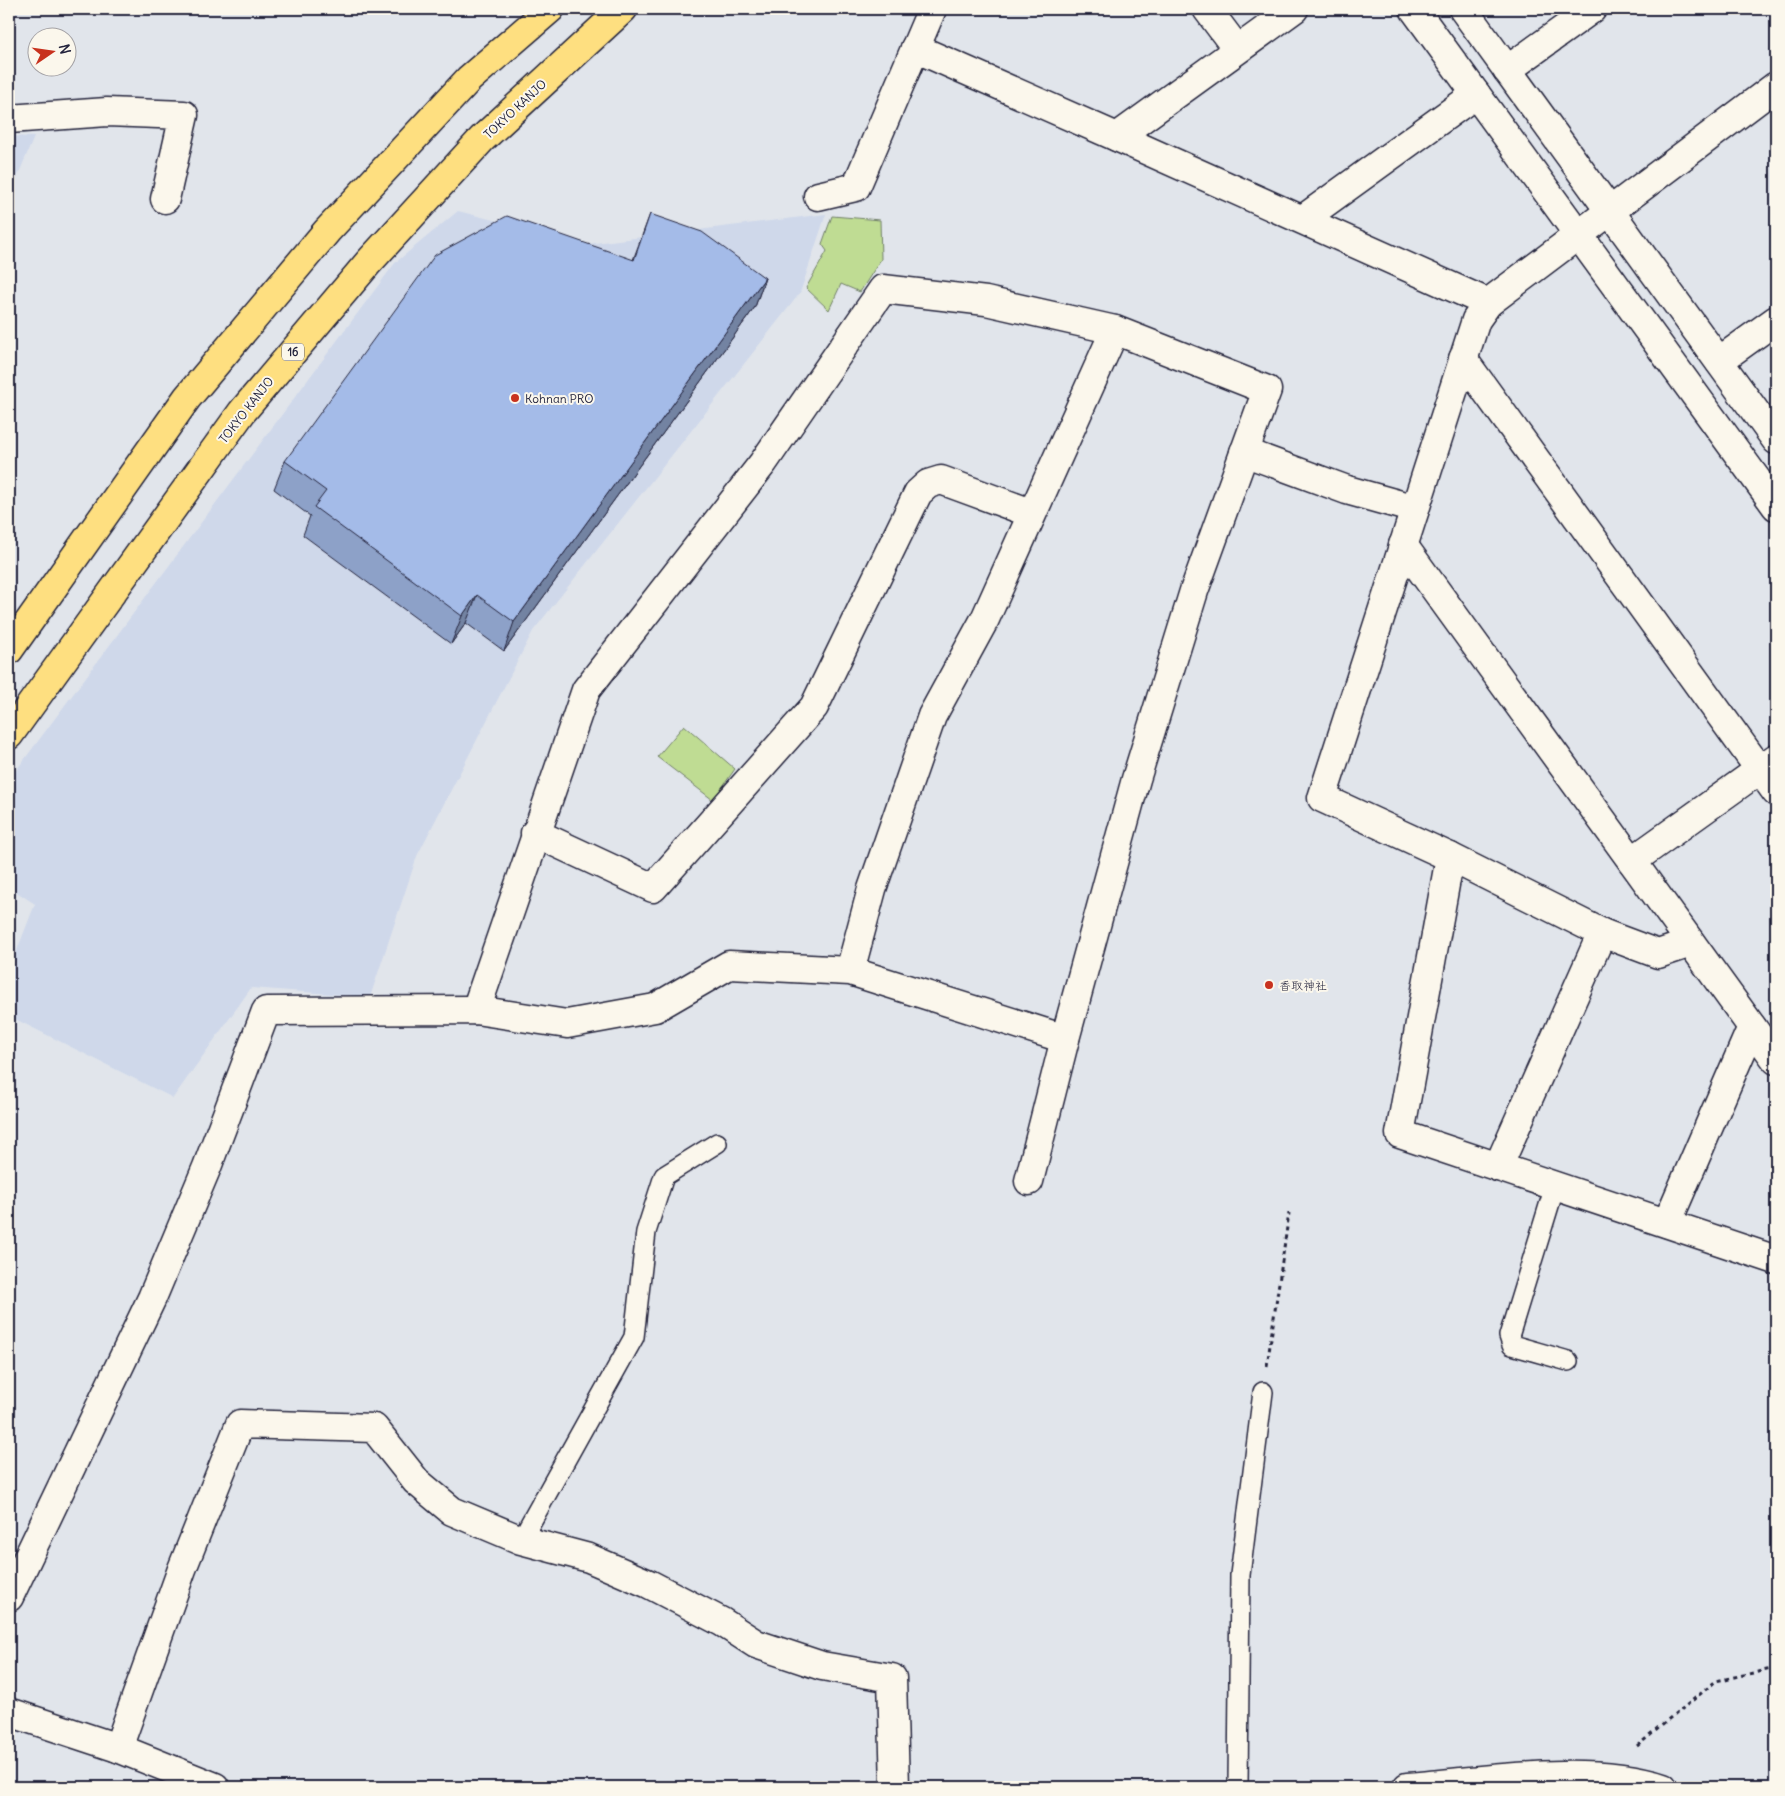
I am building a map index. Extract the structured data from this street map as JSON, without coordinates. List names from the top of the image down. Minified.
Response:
{"streets":{"highway":["TOKYO KANJO","16"]},"places":["Kohnan PRO","香取神社"],"north":"right"}
